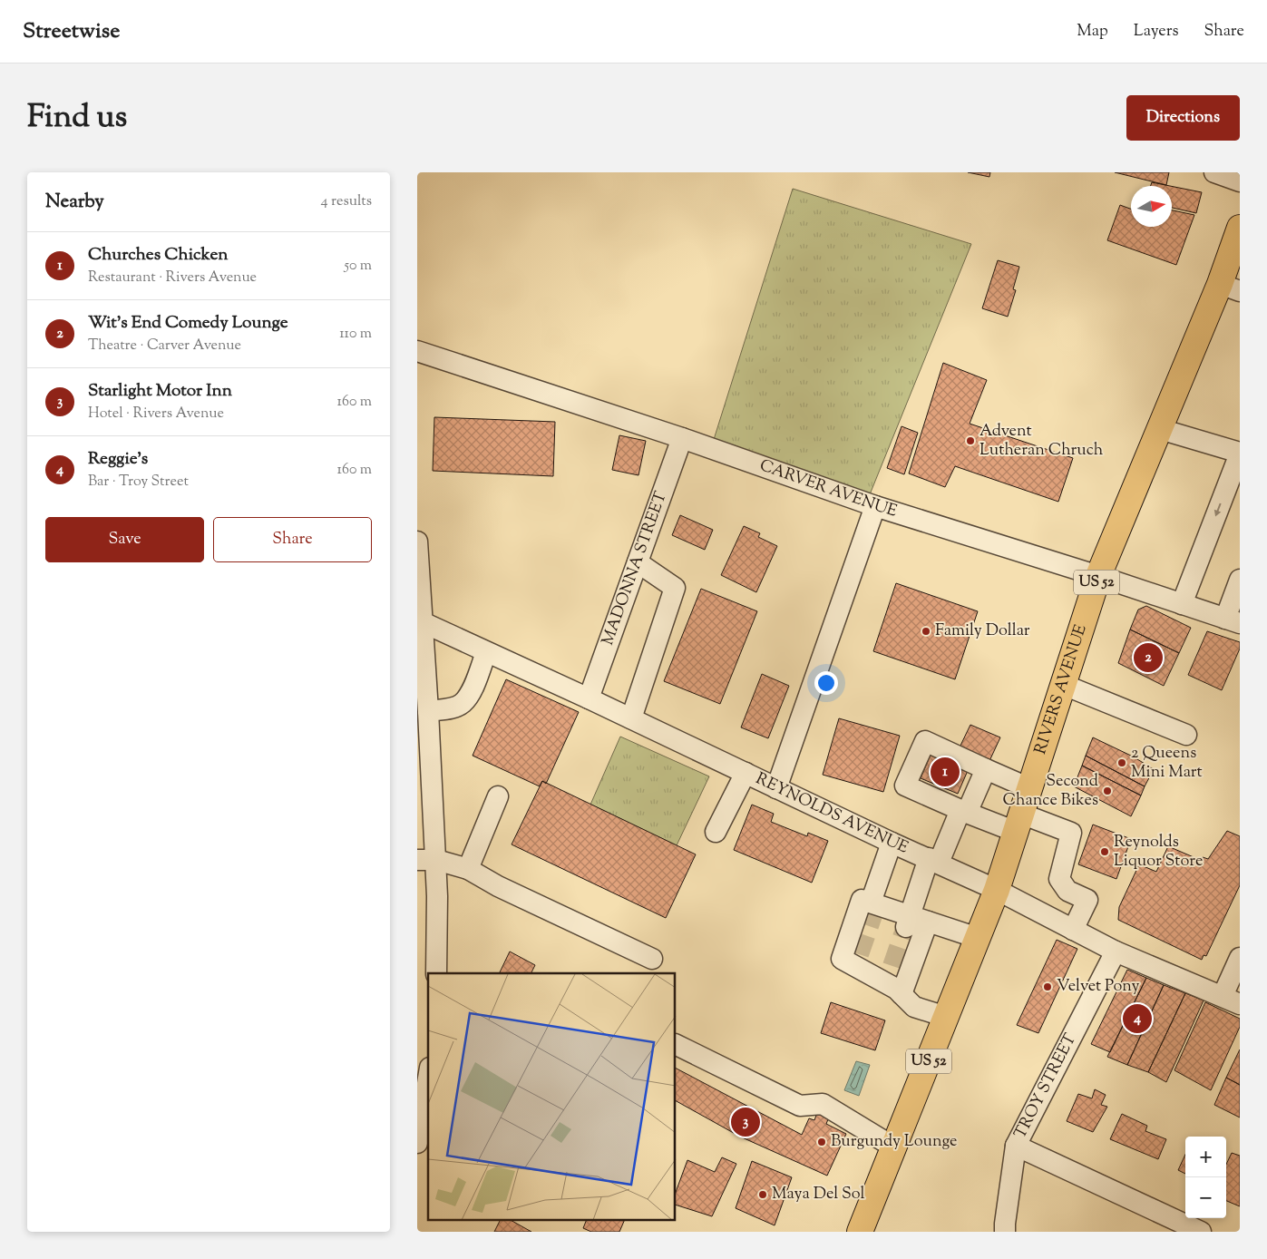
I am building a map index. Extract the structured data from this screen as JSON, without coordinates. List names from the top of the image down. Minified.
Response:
{"streets":{"main road":["US 52","RIVERS AVENUE"],"street":["CARVER AVENUE","MADONNA STREET","REYNOLDS AVENUE","TROY STREET"]},"crossings":[["CARVER AVENUE","MADONNA STREET"],["CARVER AVENUE","RIVERS AVENUE"],["MADONNA STREET","REYNOLDS AVENUE"],["RIVERS AVENUE","REYNOLDS AVENUE"],["REYNOLDS AVENUE","TROY STREET"]],"places":["Advent Lutheran Chruch","Family Dollar","2 Queens Mini Mart","Second Chance Bikes","Reynolds Liquor Store","Velvet Pony","Burgundy Lounge","Maya Del Sol"],"north":"right","page":{"header":"Streetwise","nav":["Map","Layers","Share"],"title":"Find us","buttons":["Directions",["Save","Share"]],"heading":["Nearby","4 results"],"list":[{"mark":"1","name":"Churches Chicken","note":"Restaurant · Rivers Avenue","value":"50 m"},{"mark":"2","name":"Wit's End Comedy Lounge","note":"Theatre · Carver Avenue","value":"110 m"},{"mark":"3","name":"Starlight Motor Inn","note":"Hotel · Rivers Avenue","value":"160 m"},{"mark":"4","name":"Reggie's","note":"Bar · Troy Street","value":"160 m"}],"pins":["2","1","4","3"],"map_buttons":["+","−"]}}
